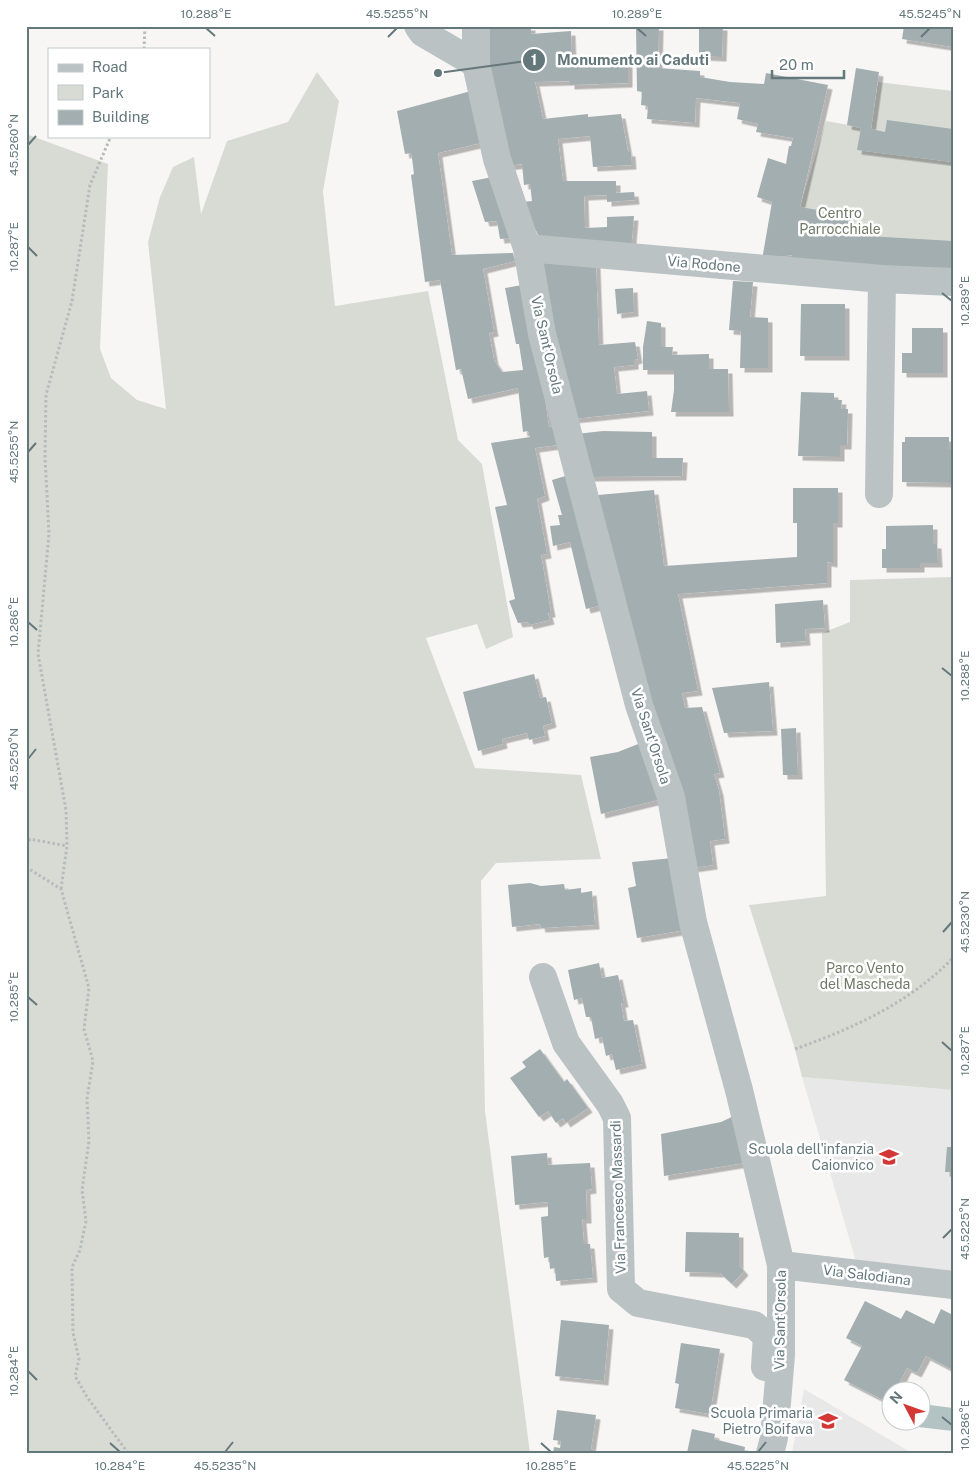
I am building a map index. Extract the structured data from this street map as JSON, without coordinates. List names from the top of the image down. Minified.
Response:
{"streets":{"street":["Via Rodone","Via Sant'Orsola","Via Francesco Massardi","Via Salodiana"]},"crossings":[["Via Rodone","Via Sant'Orsola"],["Via Sant'Orsola","Via Francesco Massardi"],["Via Sant'Orsola","Via Salodiana"]],"parks":["Centro Parrocchiale","Parco Vento del Mascheda"],"places":{"other":["Monumento ai Caduti"],"school or university":["Scuola dell'infanzia Caionvico","Scuola Primaria Pietro Boifava"]},"legend":["Road","Park","Building"],"scale_bar":"20 m","north":"top left","coordinates":["10.288°E","45.5255°N","10.289°E","45.5245°N","45.5260°N","10.287°E","10.286°E","45.5250°N","45.5230°N","10.285°E","45.5225°N","10.284°E","45.5235°N"]}
